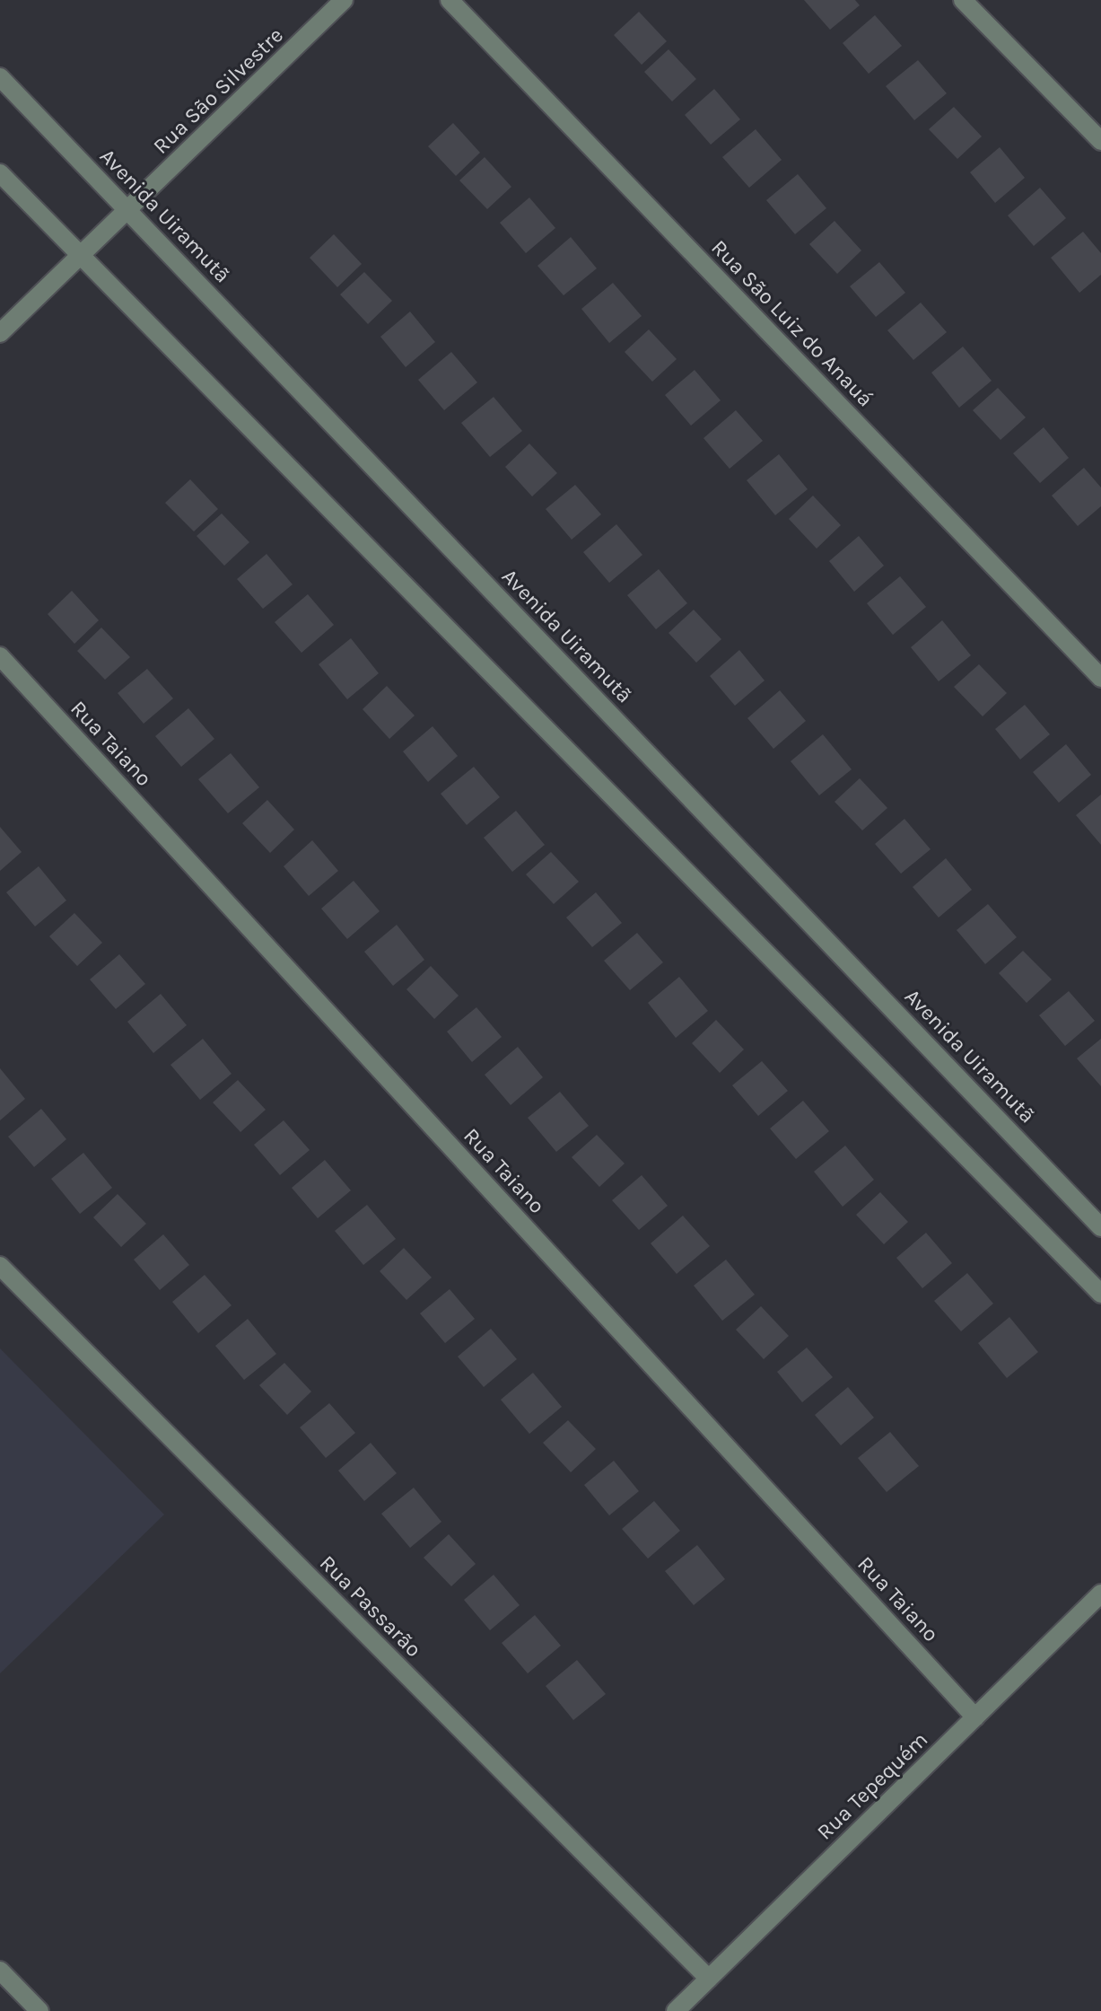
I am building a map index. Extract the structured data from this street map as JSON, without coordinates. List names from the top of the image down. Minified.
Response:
{"streets":{"street":["Rua São Silvestre","Avenida Uiramutã","Rua São Luiz do Anauá","Rua Taiano","Rua Passarão","Rua Tepequém"]},"crossings":[["Rua São Silvestre","Avenida Uiramutã"],["Rua Taiano","Rua Tepequém"],["Rua Passarão","Rua Tepequém"]]}
